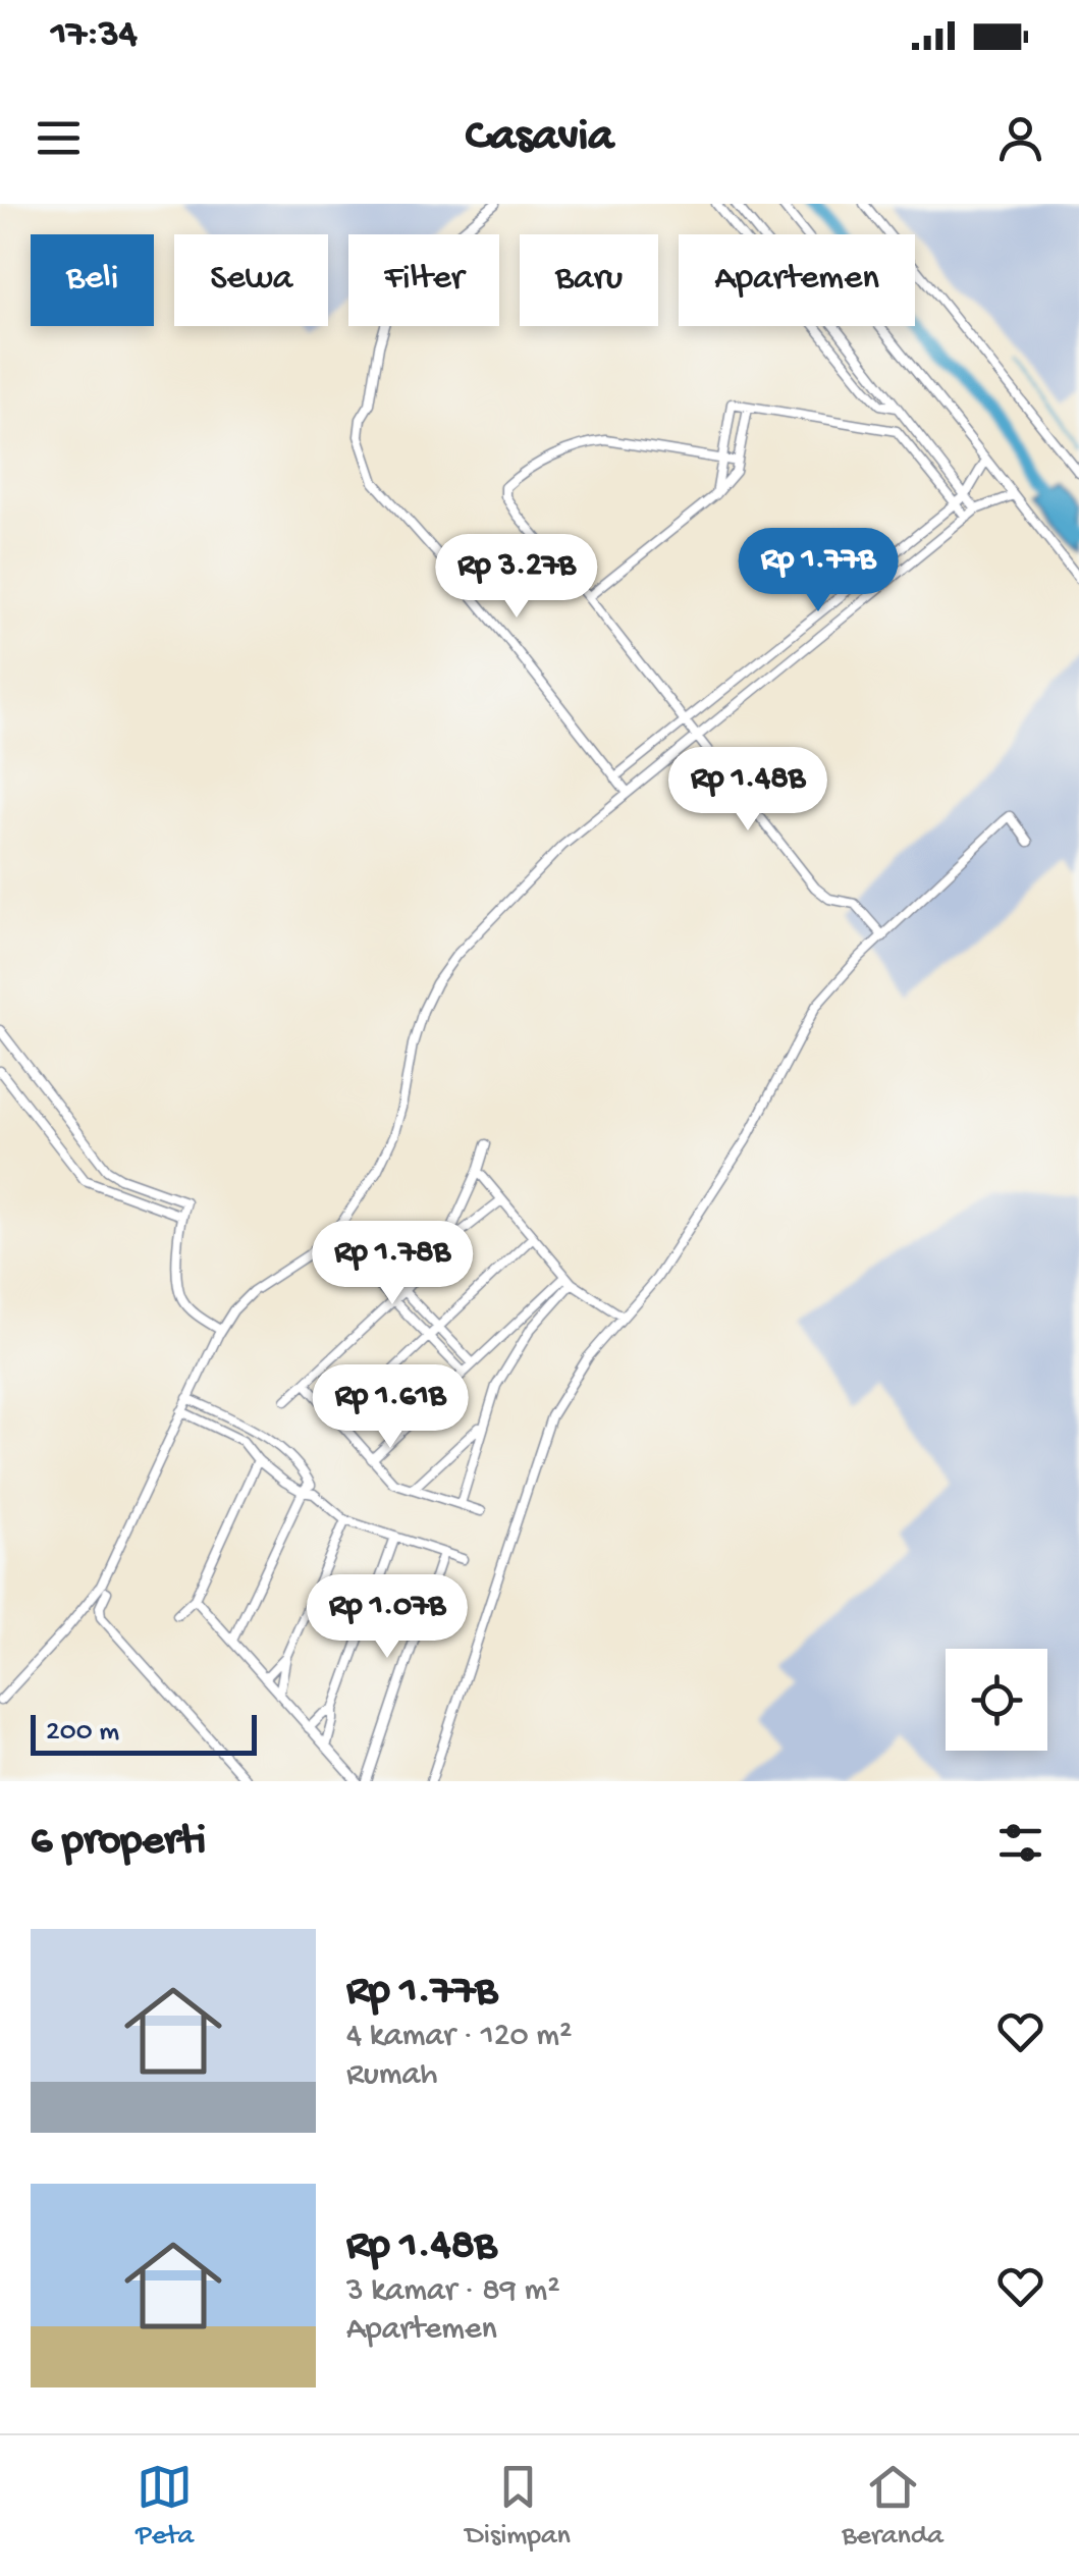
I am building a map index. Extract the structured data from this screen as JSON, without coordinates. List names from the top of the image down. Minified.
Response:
{"scale_bar":"200 m","page":{"status":"17:34","header":"Casavia","chip":["Beli","Sewa","Filter","Baru","Apartemen"],"price":["Rp 1.77B","Rp 3.27B","Rp 1.48B","Rp 1.78B","Rp 1.61B","Rp 1.07B"],"scale":"200 m","heading":"6 properti","list":[{"name":"Rp 1.77B","note":"4 kamar · 120 m² · Rumah"},{"name":"Rp 1.48B","note":"3 kamar · 89 m² · Apartemen"}],"tabs":["Peta","Disimpan","Beranda"]}}
